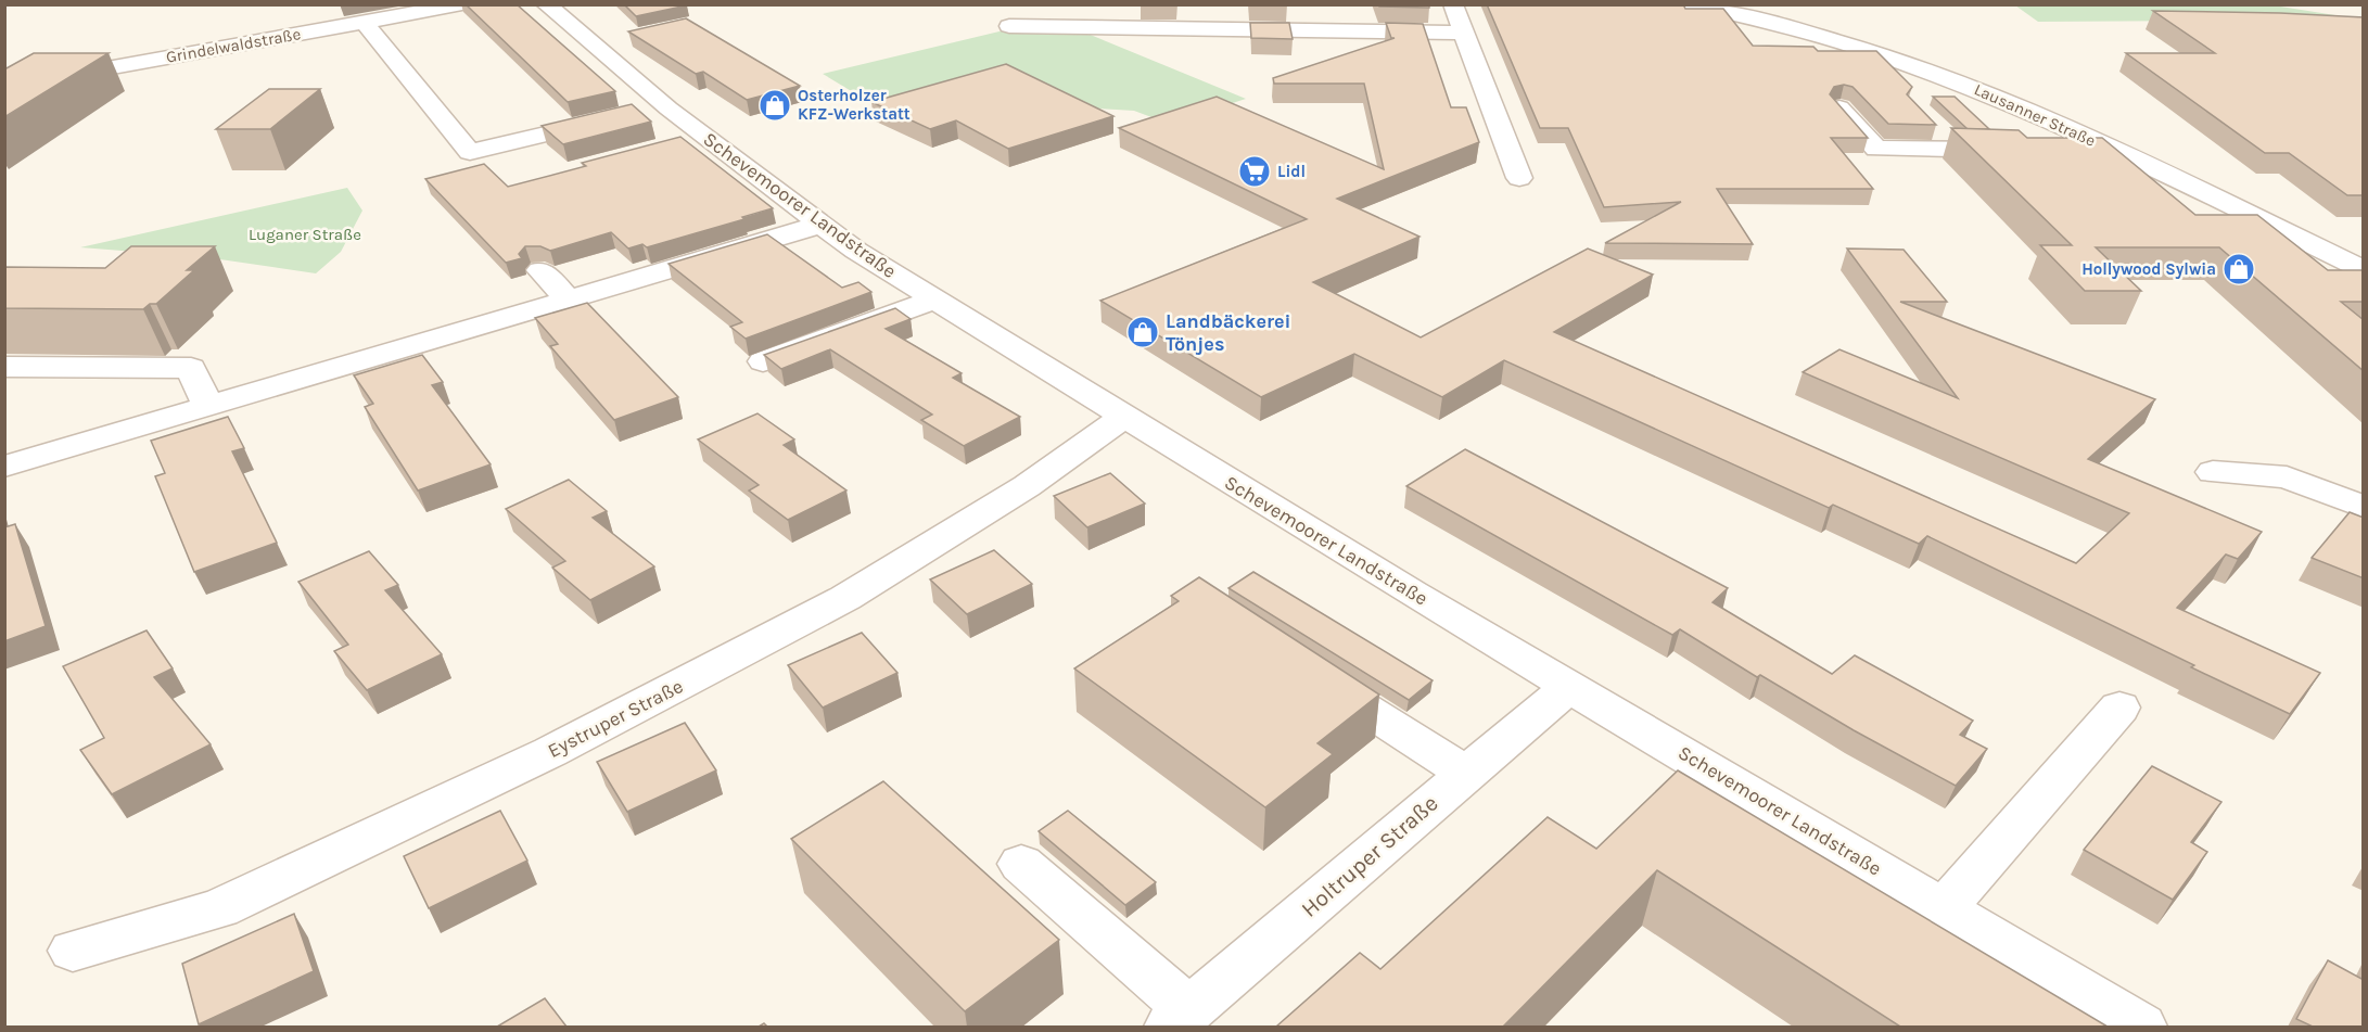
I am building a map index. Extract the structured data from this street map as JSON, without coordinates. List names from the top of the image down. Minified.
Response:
{"streets":{"street":["Grindelwaldstraße","Lausanner Straße","Schevemoorer Landstraße","Eystruper Straße","Holtruper Straße"]},"crossings":[["Schevemoorer Landstraße","Eystruper Straße"],["Schevemoorer Landstraße","Holtruper Straße"]],"parks":["Luganer Straße"],"places":{"shop":["Osterholzer KFZ-Werkstatt","Hollywood Sylwia","Landbäckerei Tönjes"],"supermarket":["Lidl"]}}
